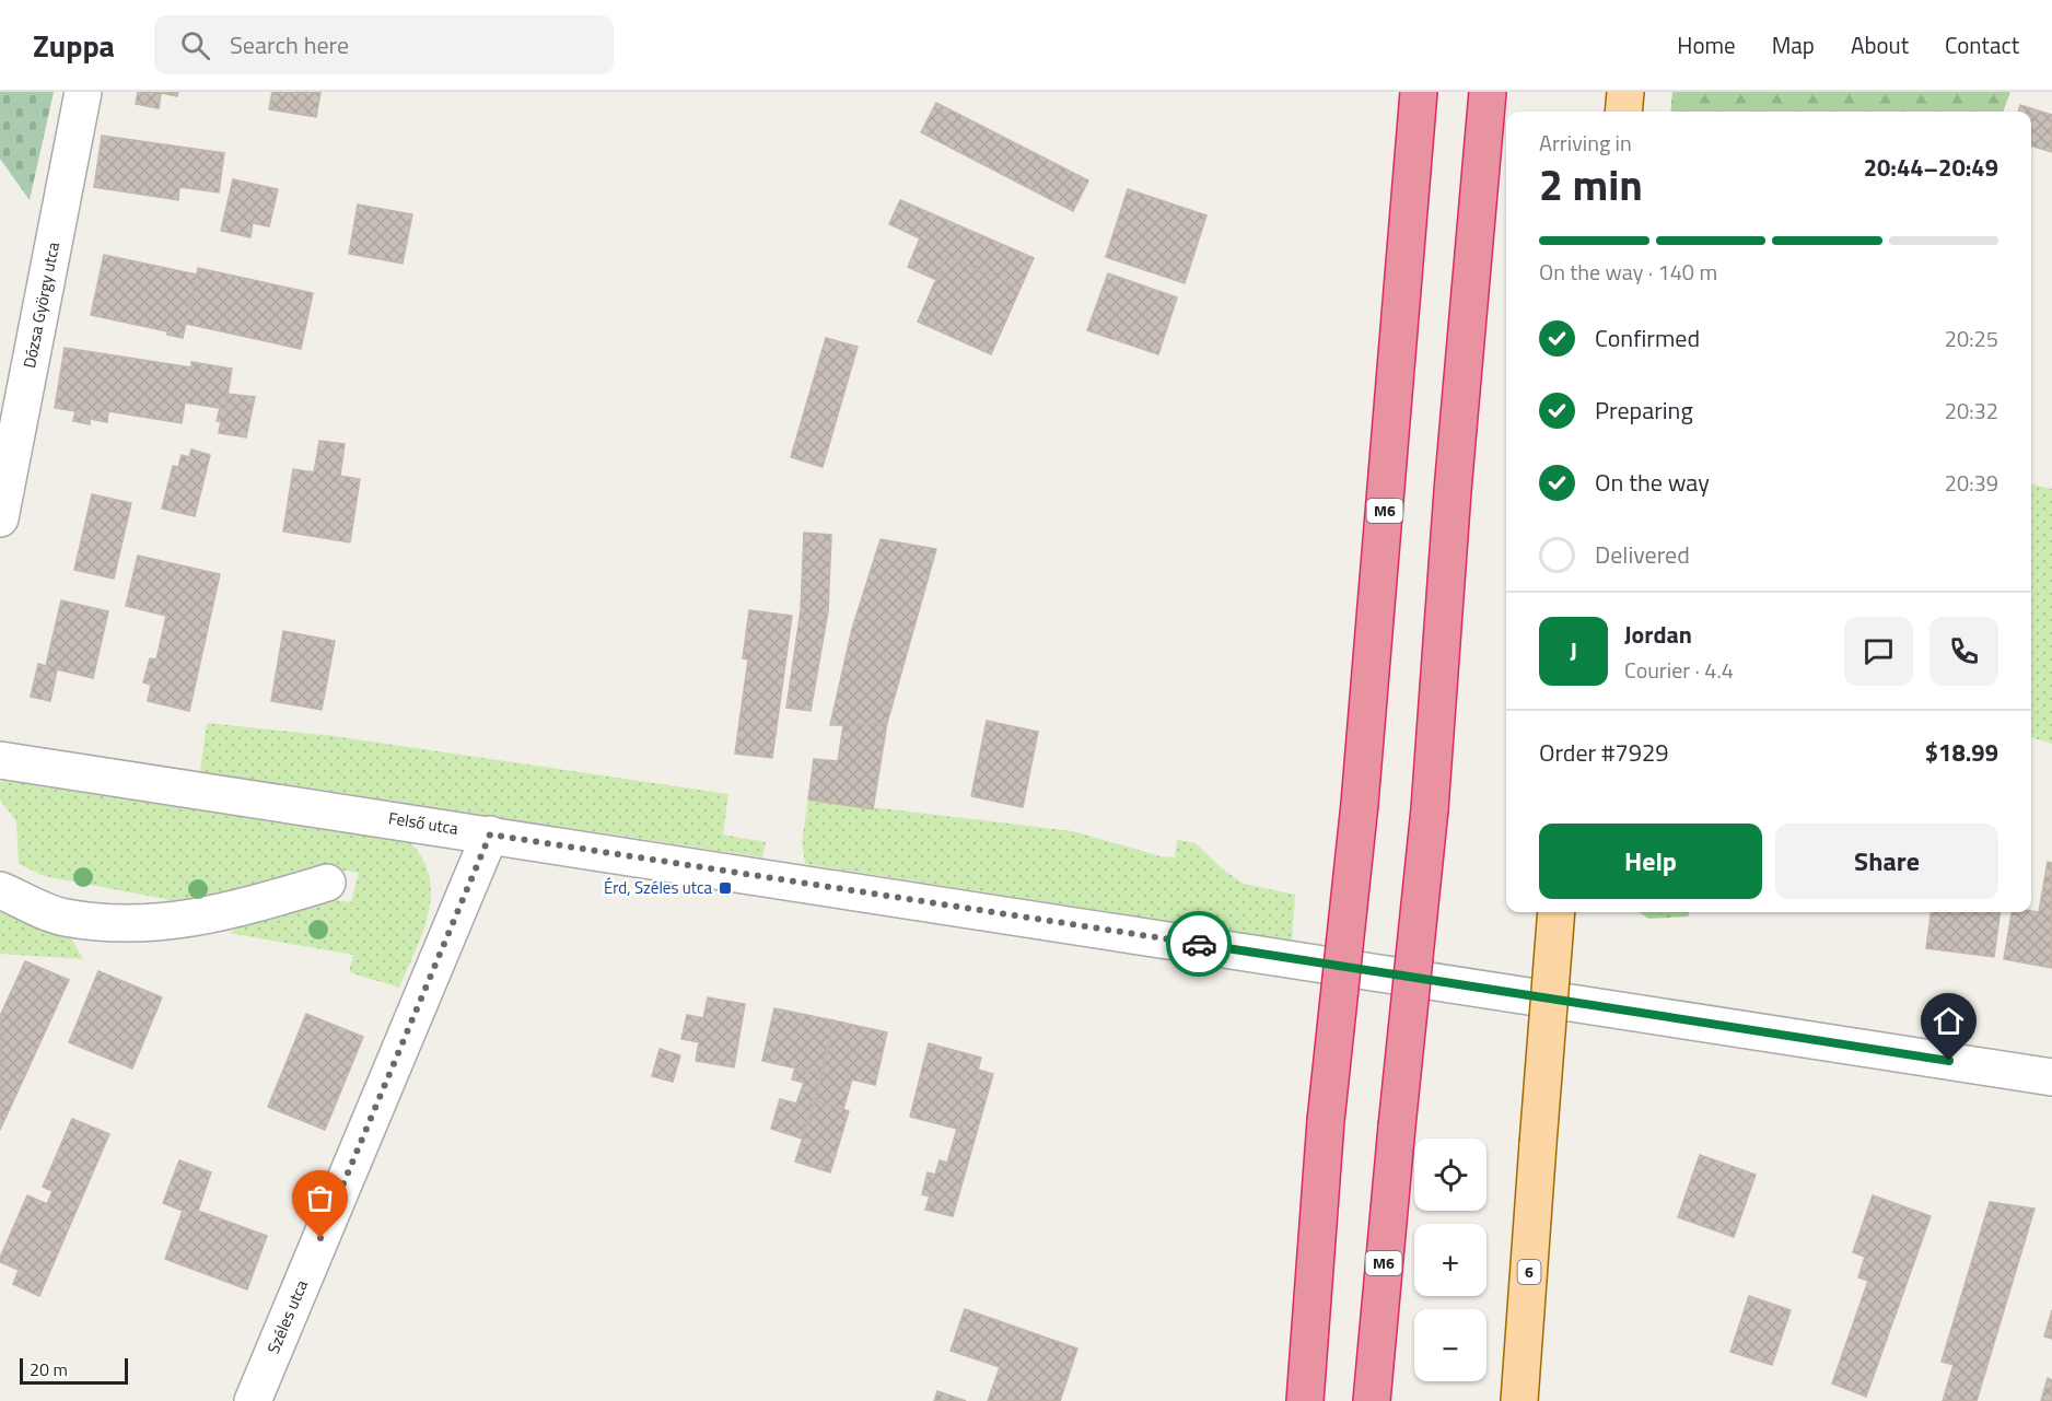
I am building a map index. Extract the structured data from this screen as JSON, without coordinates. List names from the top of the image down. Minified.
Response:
{"streets":{"highway":["M6"],"main road":["6"],"street":["Dózsa György utca","Felső utca","Széles utca"]},"crossings":[["Felső utca","Széles utca"]],"places":{"transit":["Érd, Széles utca"]},"scale_bar":"20 m","page":{"header":"Zuppa","search":"Search here","nav":["Home","Map","About","Contact"],"heading":["2 min","Arriving in","20:44–20:49"],"panel":["Jordan","Courier · 4.4","Order #7929","$18.99"],"bar":"On the way · 140 m","list":[["Confirmed","20:25"],["Preparing","20:32"],["On the way","20:39"],"Delivered"],"round":"J","buttons":["Help","Share"],"map_buttons":["+","−"],"scale":"20 m"}}
